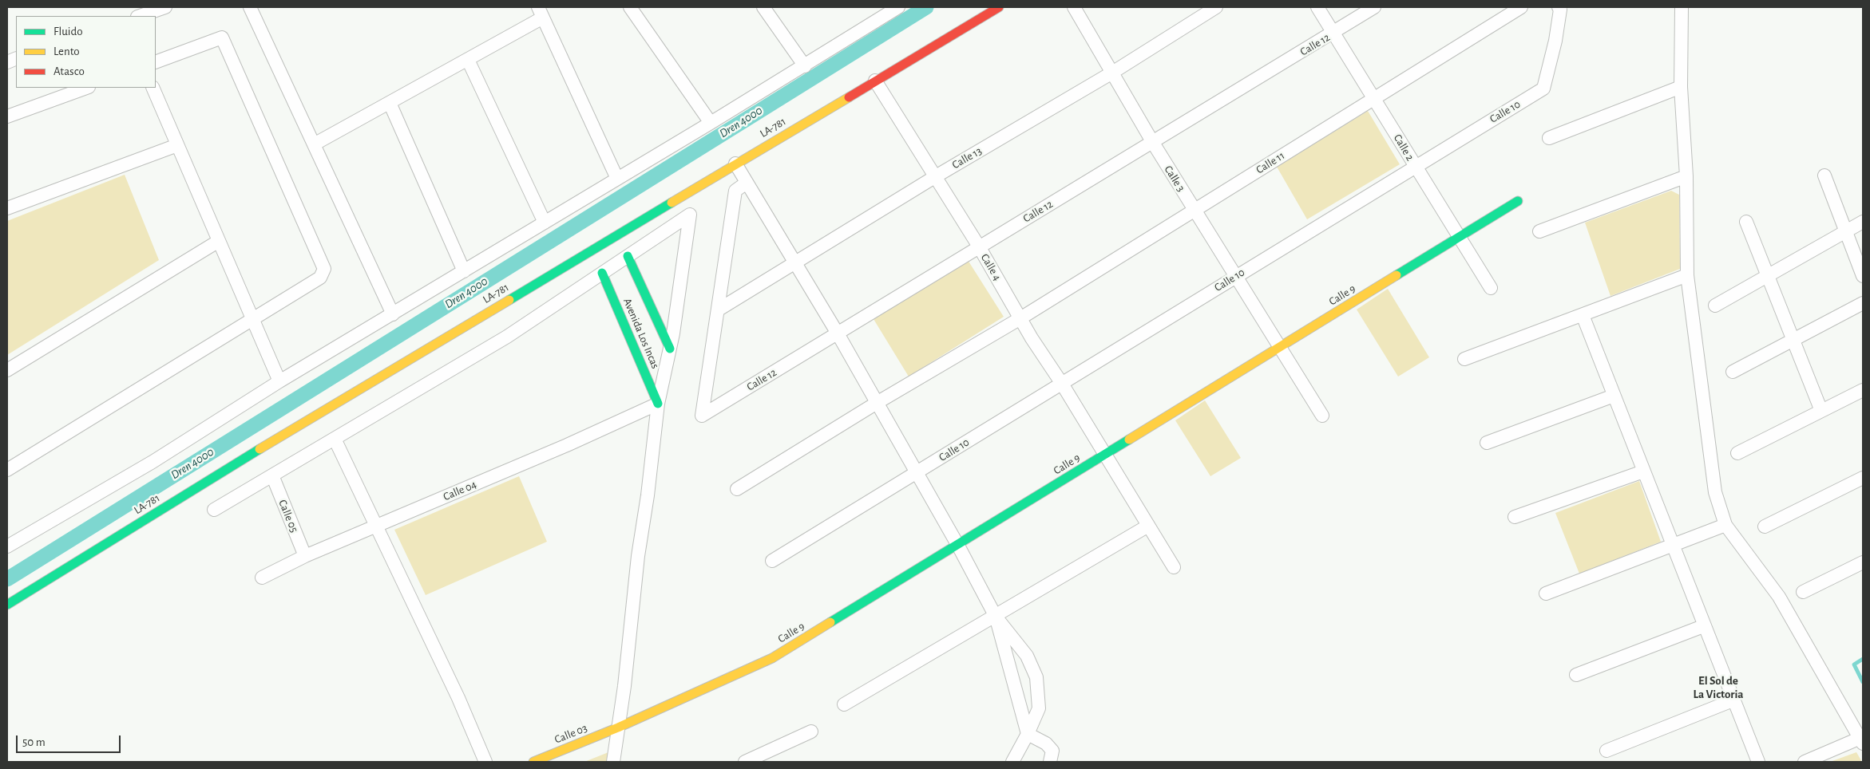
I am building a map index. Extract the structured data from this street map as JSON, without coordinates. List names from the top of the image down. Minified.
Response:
{"streets":{"street":["Calle 12","Calle 10","LA-781","Calle 2","Calle 13","Calle 11","Calle 3","Calle 4","Calle 9","Avenida Los Incas","Calle 04","Calle 05","Calle 03"]},"crossings":[["Calle 12","Calle 2"],["Calle 12","Calle 13"],["Calle 12","Calle 3"],["Calle 12","Calle 4"],["Calle 10","Calle 2"],["Calle 10","Calle 3"],["Calle 10","Calle 4"],["LA-781","Calle 4"],["Calle 2","Calle 11"],["Calle 2","Calle 9"],["Calle 13","Calle 3"],["Calle 13","Calle 4"],["Calle 11","Calle 3"],["Calle 11","Calle 4"],["Calle 3","Calle 9"],["Calle 4","Calle 9"],["Calle 9","Calle 03"],["Avenida Los Incas","Calle 04"],["Calle 04","Calle 05"]],"districts":["El Sol de La Victoria"],"water":["Dren 4000"],"legend":["Fluido","Lento","Atasco"],"scale_bar":"50 m"}
